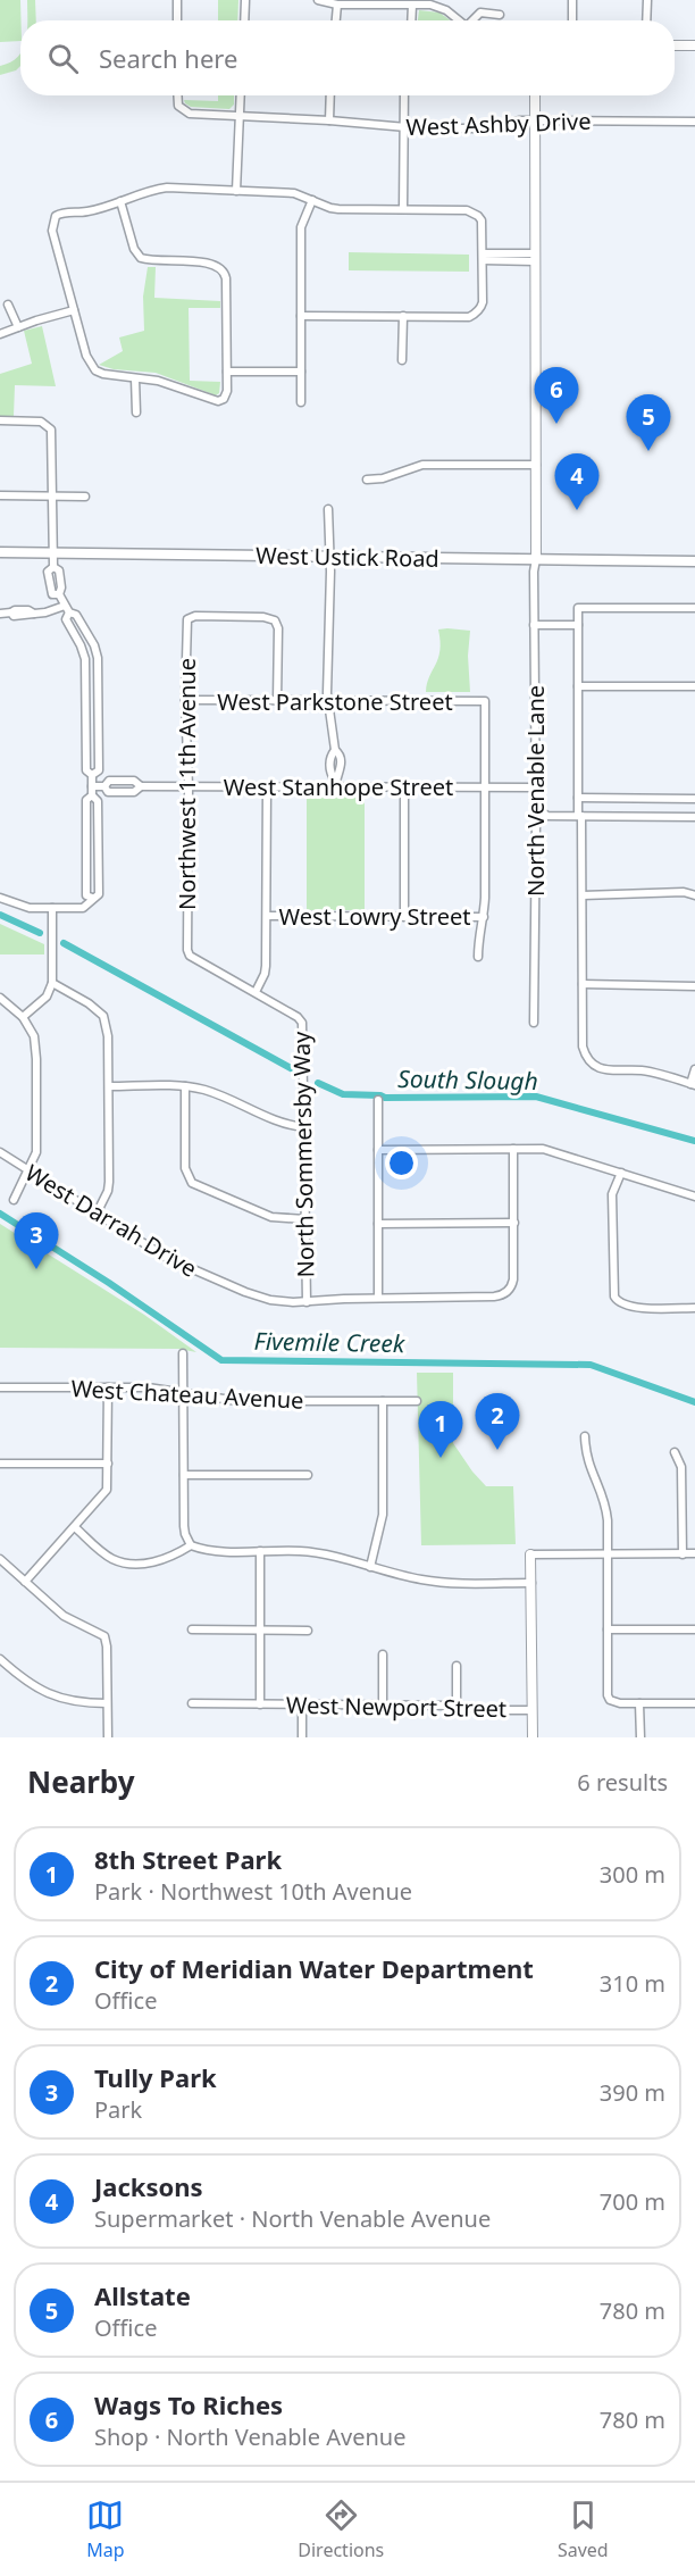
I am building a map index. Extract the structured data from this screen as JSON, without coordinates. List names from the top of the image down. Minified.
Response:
{"streets":{"main road":["West Ustick Road"],"street":["West Ashby Drive","West Parkstone Street","Northwest 11th Avenue","West Stanhope Street","North Venable Lane","West Lowry Street","North Sommersby Way","West Darrah Drive","West Chateau Avenue","West Newport Street"]},"crossings":[["West Ustick Road","North Venable Lane"],["West Parkstone Street","Northwest 11th Avenue"],["West Parkstone Street","West Stanhope Street"],["Northwest 11th Avenue","West Stanhope Street"],["Northwest 11th Avenue","North Sommersby Way"],["West Stanhope Street","North Venable Lane"],["North Sommersby Way","West Darrah Drive"]],"water":["South Slough","Fivemile Creek"],"page":{"search":"Search here","pins":["6","5","4","3","2","1"],"heading":["Nearby","6 results"],"list":[{"mark":"1","name":"8th Street Park","note":"Park · Northwest 10th Avenue","value":"300 m"},{"mark":"2","name":"City of Meridian Water Department","note":"Office","value":"310 m"},{"mark":"3","name":"Tully Park","note":"Park","value":"390 m"},{"mark":"4","name":"Jacksons","note":"Supermarket · North Venable Avenue","value":"700 m"},{"mark":"5","name":"Allstate","note":"Office","value":"780 m"},{"mark":"6","name":"Wags To Riches","note":"Shop · North Venable Avenue","value":"780 m"}],"nav":["Map","Directions","Saved"]}}
